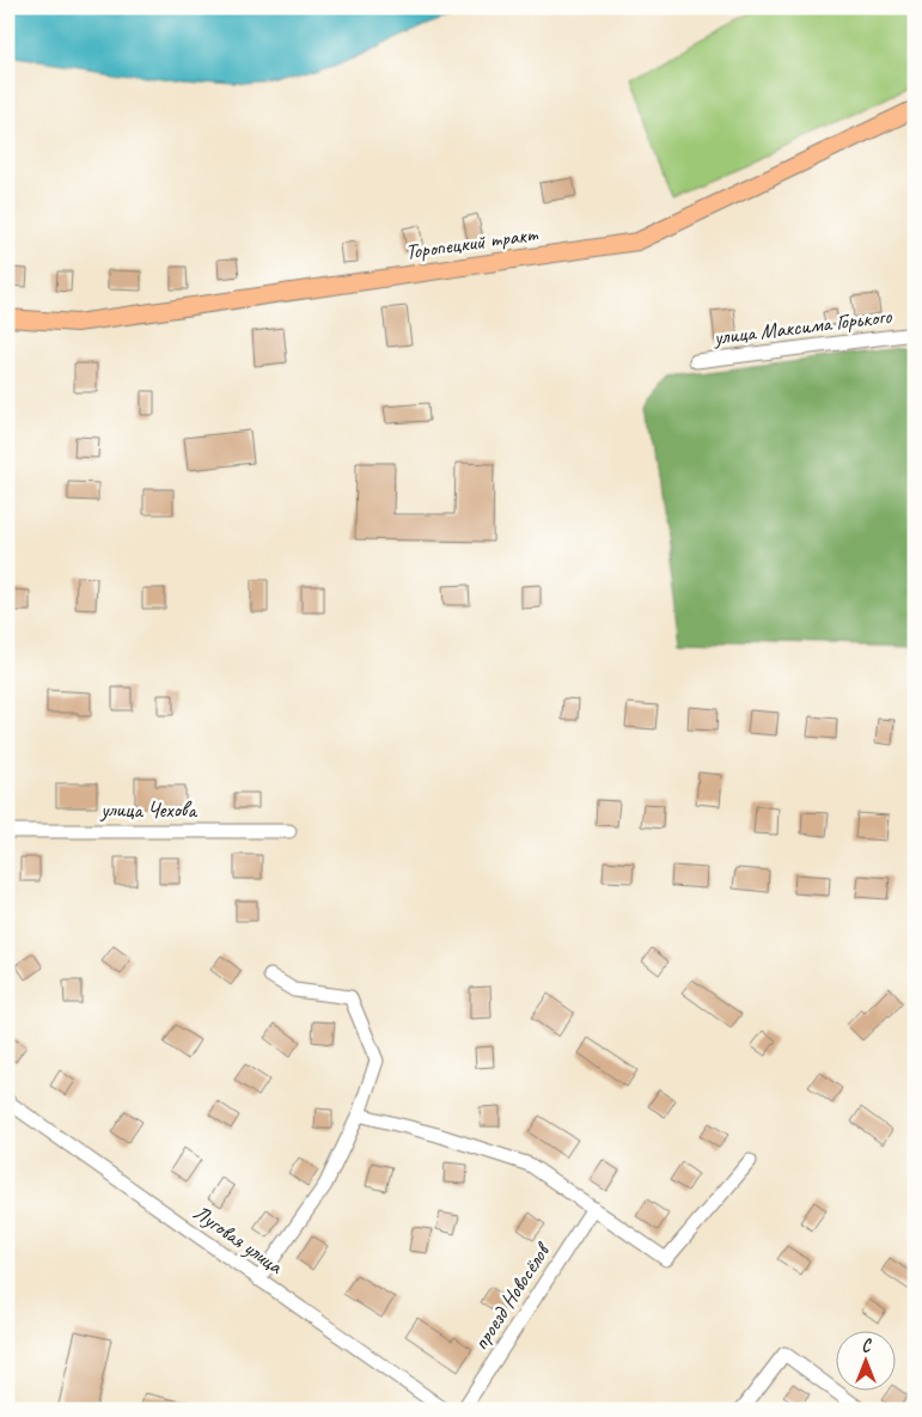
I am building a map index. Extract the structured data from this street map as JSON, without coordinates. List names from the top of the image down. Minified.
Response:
{"streets":{"main road":["Торопецкий тракт"],"street":["улица Максима Горького","улица Чехова","Луговая улица","проезд Новосёлов"]},"north":"top"}
